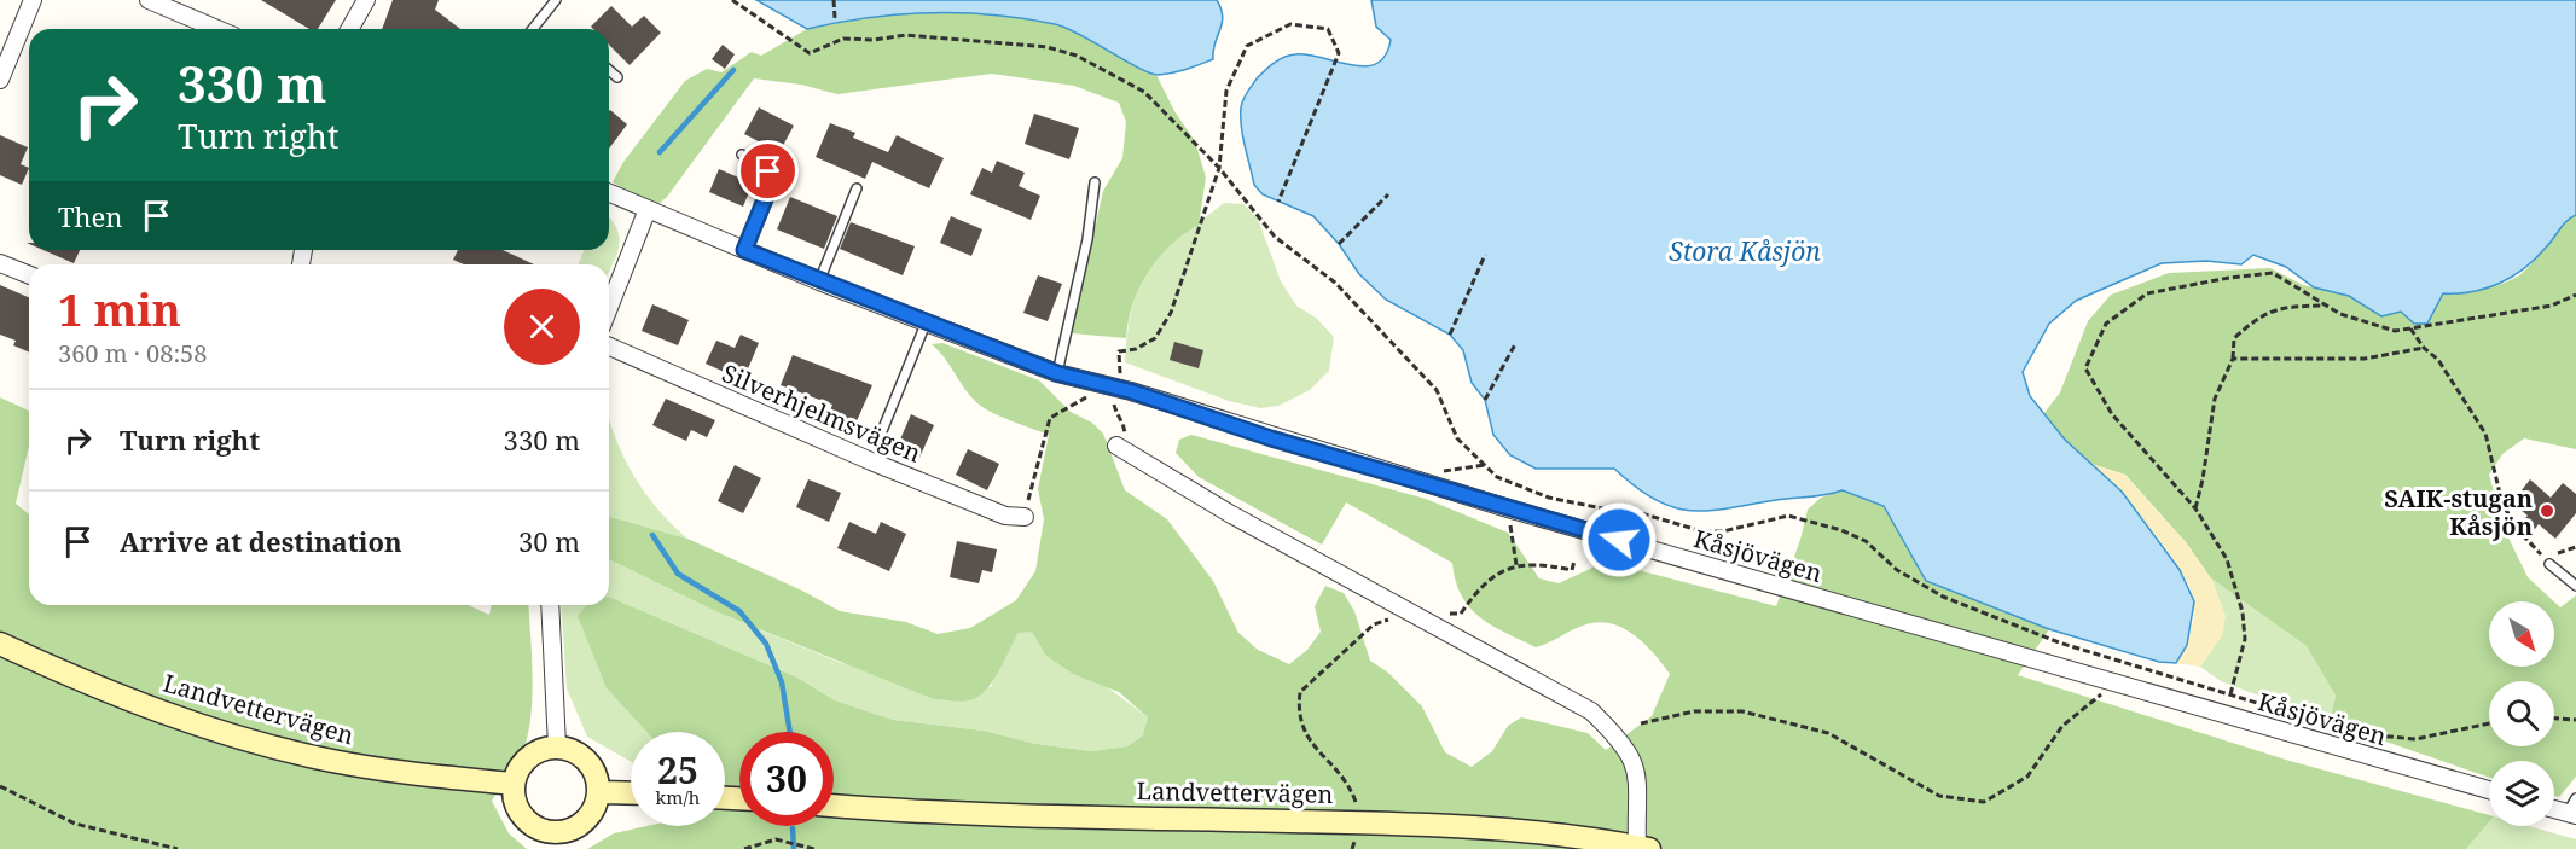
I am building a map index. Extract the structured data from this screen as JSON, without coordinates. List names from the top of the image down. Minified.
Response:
{"streets":{"street":["Silverhjelmsvägen","Kåsjövägen","Landvettervägen"]},"water":["Stora Kåsjön"],"places":["SAIK-stugan Kåsjön"],"north":"bottom right","page":{"turn":["330 m","Turn right"],"then":"Then","heading":["1 min","360 m · 08:58"],"list":[{"name":"Turn right","value":"330 m"},{"name":"Arrive at destination","value":"30 m"}],"speed":"25 km/h","limit":"30"}}
